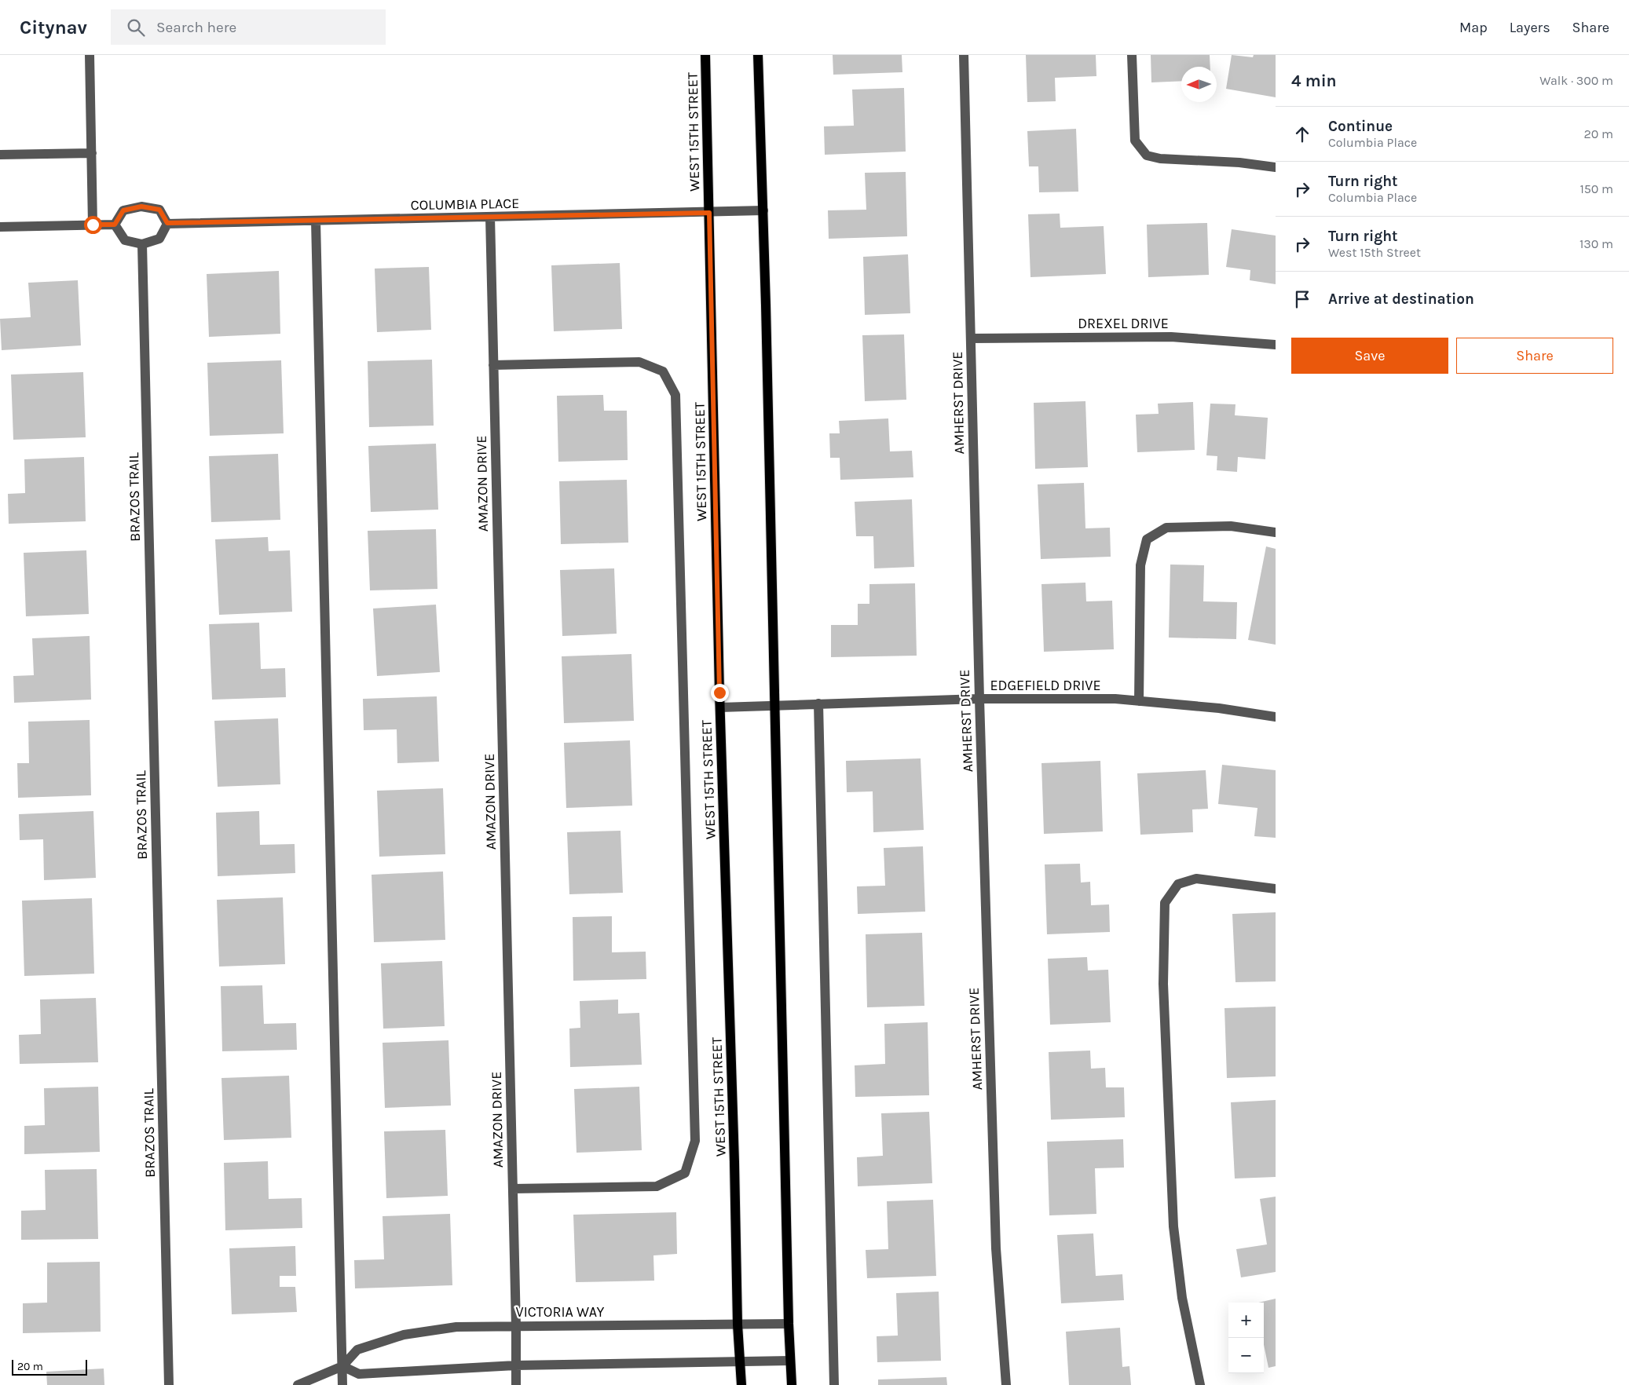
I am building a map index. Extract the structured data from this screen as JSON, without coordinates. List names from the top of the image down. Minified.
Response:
{"streets":{"main road":["WEST 15TH STREET"],"street":["COLUMBIA PLACE","DREXEL DRIVE","AMHERST DRIVE","AMAZON DRIVE","BRAZOS TRAIL","EDGEFIELD DRIVE","VICTORIA WAY"]},"crossings":[["WEST 15TH STREET","COLUMBIA PLACE"],["WEST 15TH STREET","EDGEFIELD DRIVE"],["WEST 15TH STREET","VICTORIA WAY"],["COLUMBIA PLACE","AMAZON DRIVE"],["COLUMBIA PLACE","BRAZOS TRAIL"],["DREXEL DRIVE","AMHERST DRIVE"],["AMHERST DRIVE","EDGEFIELD DRIVE"],["AMAZON DRIVE","VICTORIA WAY"]],"scale_bar":"20 m","north":"left","page":{"header":"Citynav","search":"Search here","nav":["Map","Layers","Share"],"heading":["4 min","Walk · 300 m"],"list":[["Continue","Columbia Place","20 m"],["Turn right","Columbia Place","150 m"],["Turn right","West 15th Street","130 m"],"Arrive at destination"],"buttons":["Save","Share"],"map_buttons":["+","−"],"scale":"20 m"}}
